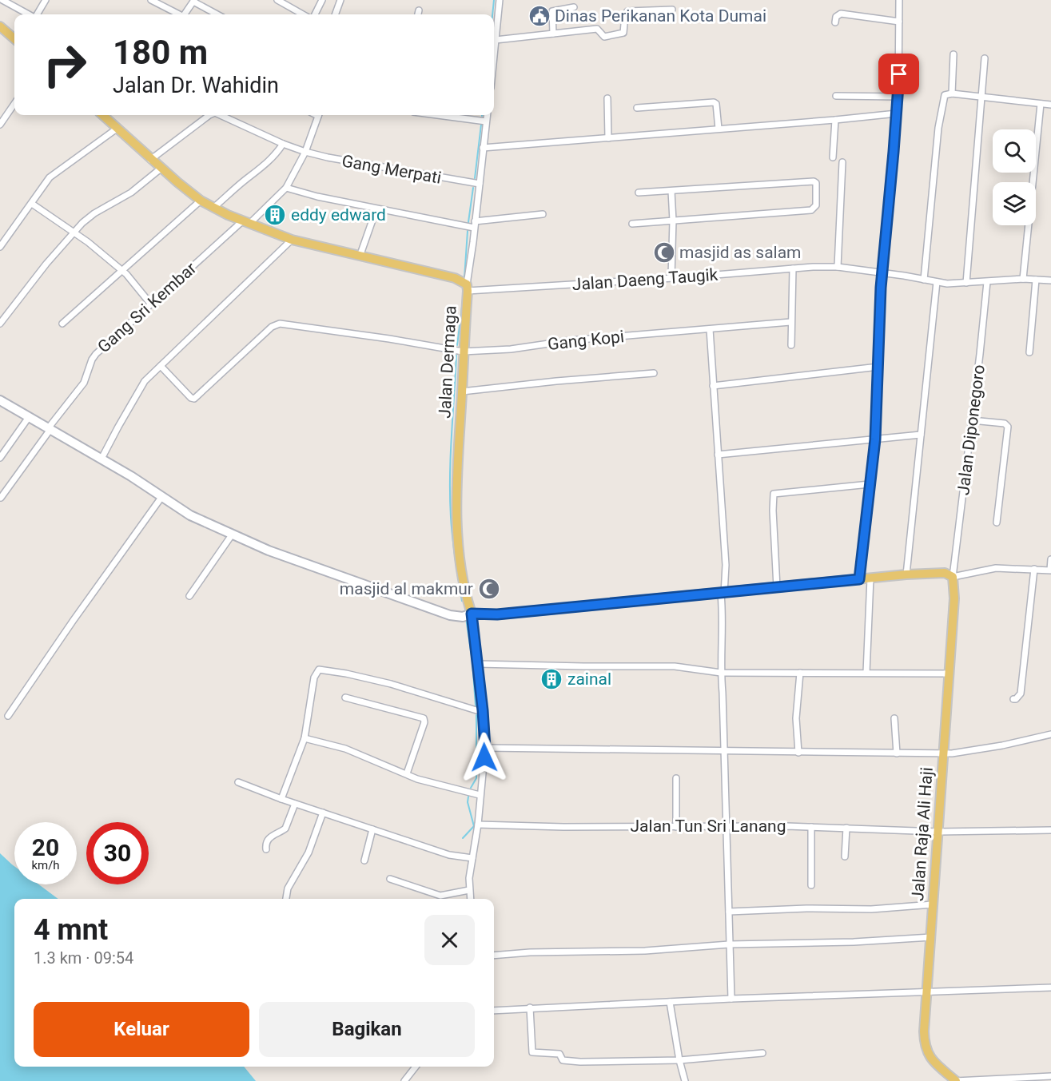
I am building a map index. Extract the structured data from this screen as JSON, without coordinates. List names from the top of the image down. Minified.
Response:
{"streets":{"main road":["Jalan Dermaga","Jalan Raja Ali Haji"],"street":["Gang Merpati","Jalan Daeng Taugik","Gang Sri Kembar","Gang Kopi","Jalan Diponegoro","Jalan Tun Sri Lanang"]},"crossings":[["Gang Merpati","Gang Sri Kembar"],["Gang Merpati","Jalan Dermaga"],["Jalan Daeng Taugik","Jalan Dermaga"],["Jalan Daeng Taugik","Jalan Diponegoro"],["Gang Kopi","Jalan Dermaga"],["Jalan Diponegoro","Jalan Raja Ali Haji"],["Jalan Tun Sri Lanang","Jalan Raja Ali Haji"]],"places":{"public building":["Dinas Perikanan Kota Dumai"],"building":["eddy edward","zainal"],"mosque":["masjid as salam","masjid al makmur"]},"page":{"turn":["180 m","Jalan Dr. Wahidin"],"speed":"20 km/h","limit":"30","heading":["4 mnt","1.3 km · 09:54"],"buttons":["Keluar","Bagikan"]}}
